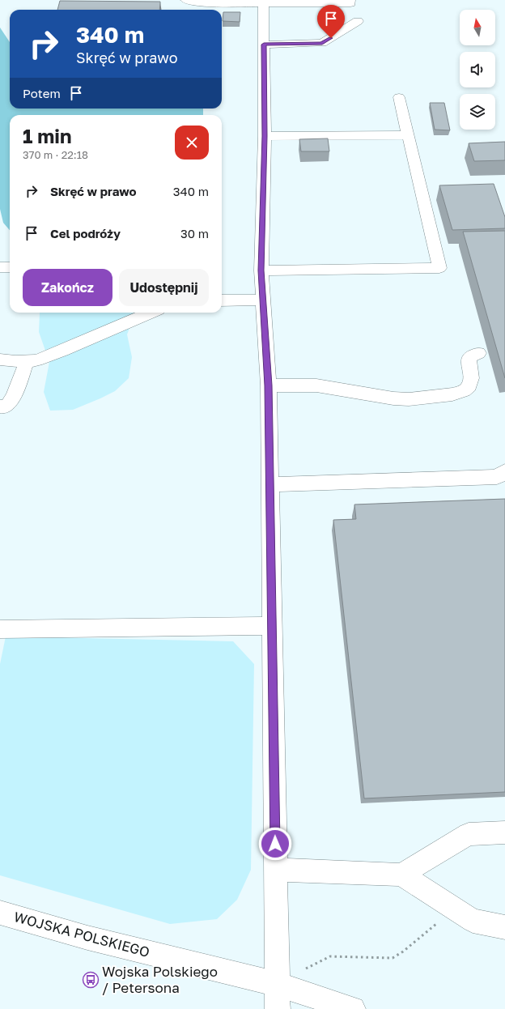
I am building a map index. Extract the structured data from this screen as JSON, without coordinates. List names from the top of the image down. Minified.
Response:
{"streets":{"street":["WOJSKA POLSKIEGO"]},"places":{"bus stop":["Wojska Polskiego / Petersona"]},"north":"top","page":{"turn":["340 m","Skręć w prawo"],"then":"Potem","heading":["1 min","370 m · 22:18"],"list":[{"name":"Skręć w prawo","value":"340 m"},{"name":"Cel podróży","value":"30 m"}],"buttons":["Zakończ","Udostępnij"]}}
